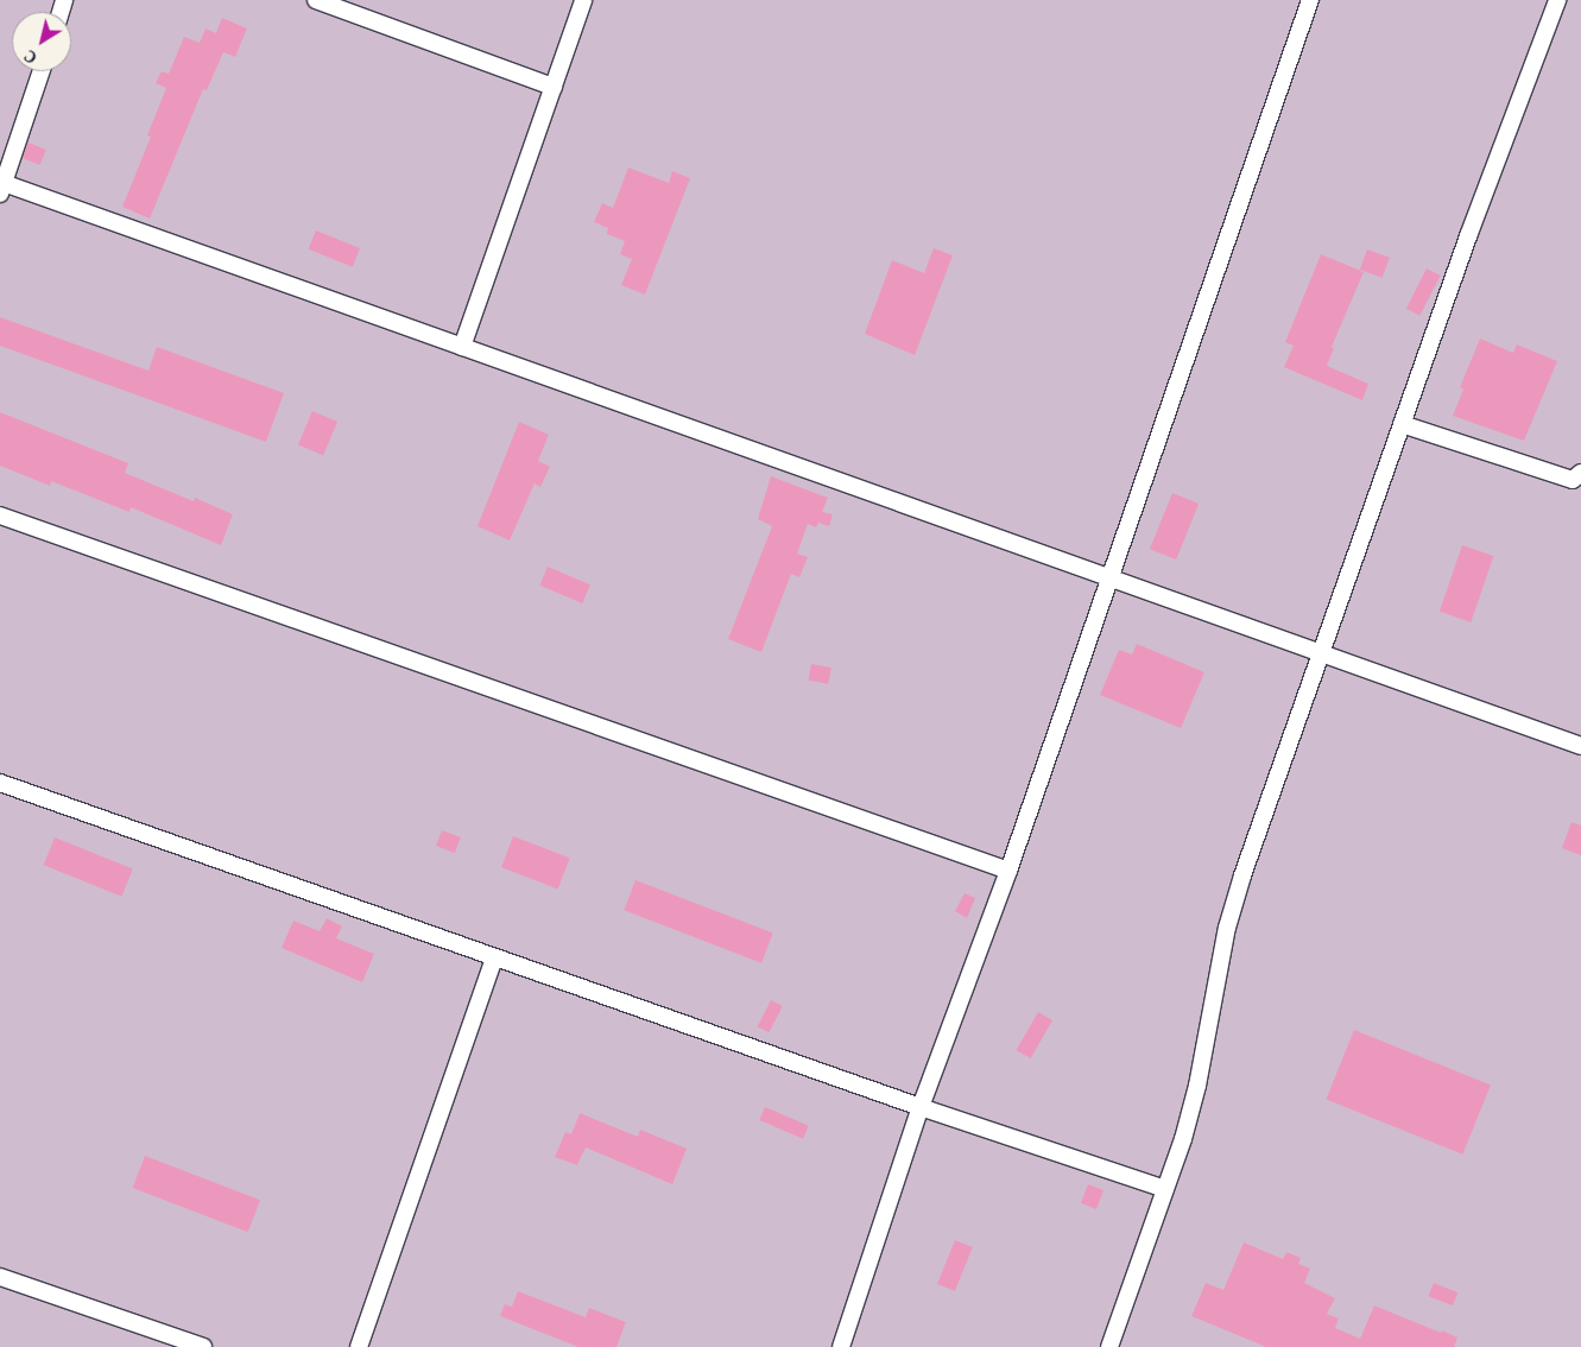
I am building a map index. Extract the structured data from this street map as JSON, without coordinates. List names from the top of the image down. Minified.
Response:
{"north":"bottom left"}
